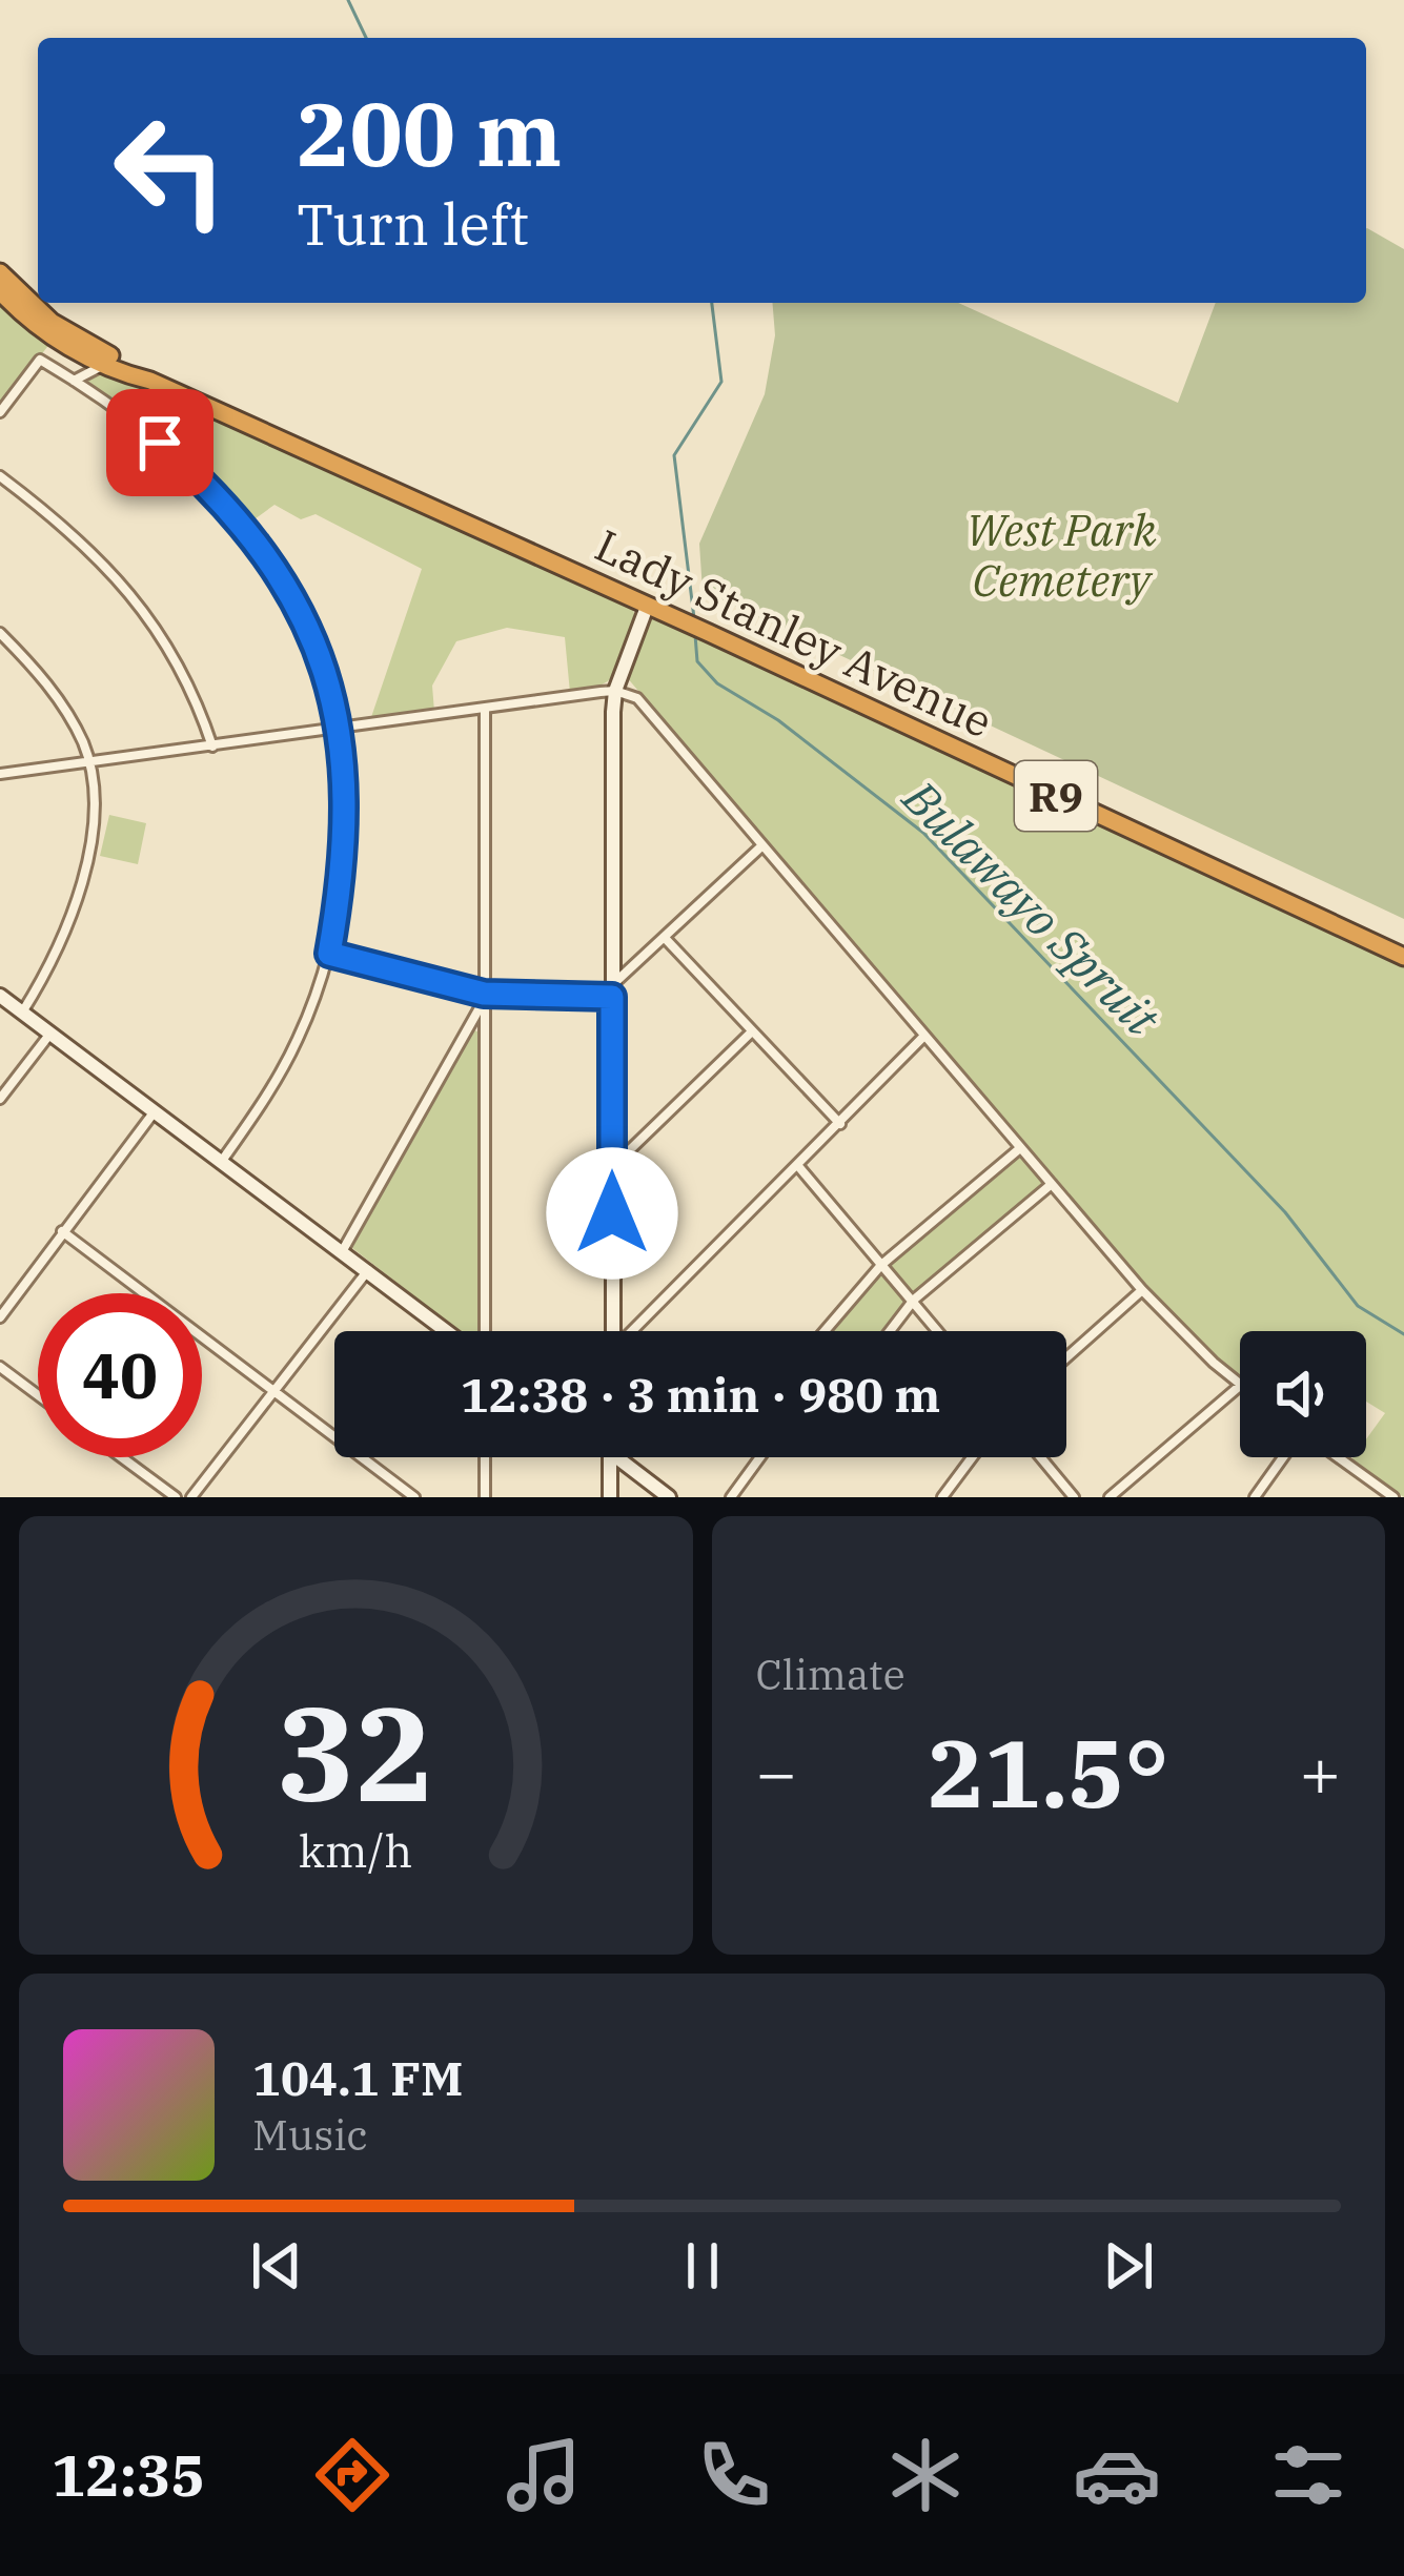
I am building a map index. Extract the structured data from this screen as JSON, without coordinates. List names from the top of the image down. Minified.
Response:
{"streets":{"highway":["Lady Stanley Avenue","R9"]},"water":["Bulawayo Spruit"],"parks":["West Park Cemetery"],"page":{"turn":["200 m","Turn left"],"limit":"40","trip":"12:38 · 3 min · 980 m","tile":"Climate","heat":["−","21.5°","+"],"song":["104.1 FM","Music"],"tabs":"12:35","gauge":["32","km/h"]}}
